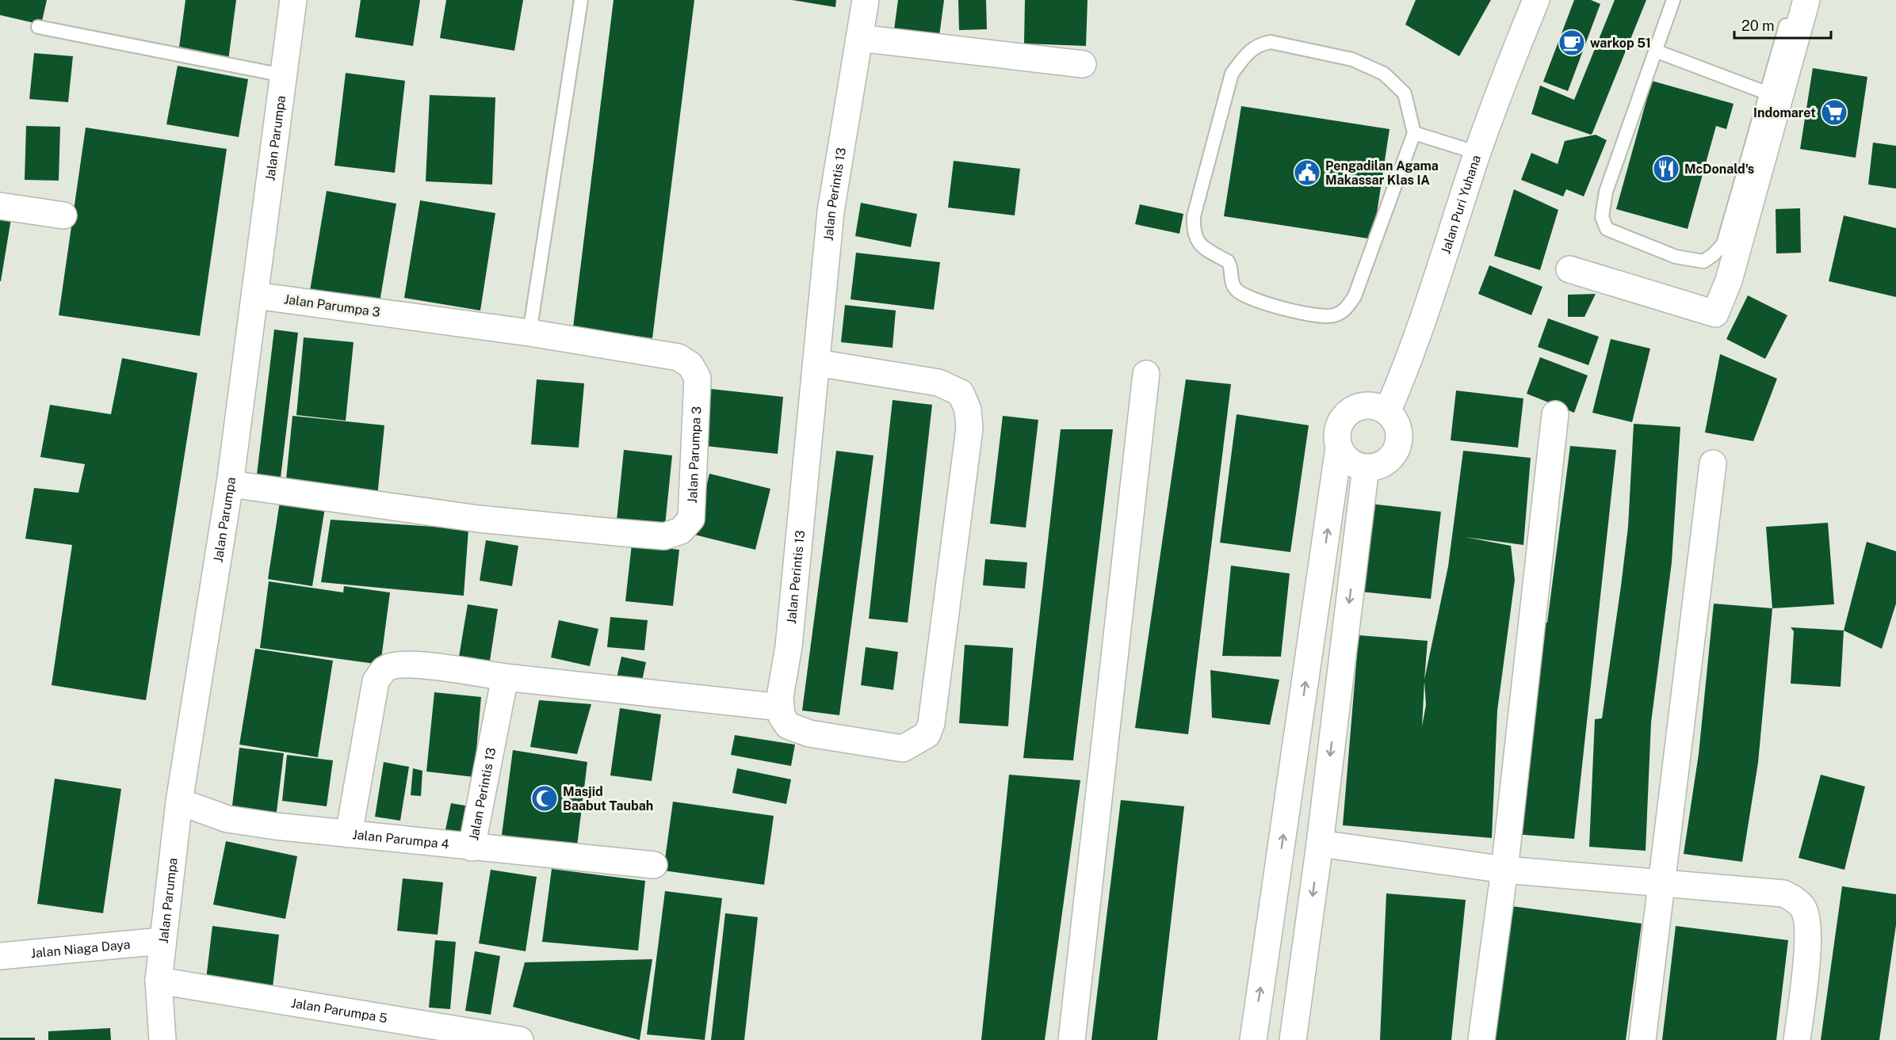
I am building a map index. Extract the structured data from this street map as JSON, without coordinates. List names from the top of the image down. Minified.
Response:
{"streets":{"street":["Jalan Parumpa","Jalan Perintis 13","Jalan Puri Yuhana","Jalan Parumpa 3","Jalan Parumpa 4","Jalan Niaga Daya","Jalan Parumpa 5"]},"crossings":[["Jalan Parumpa","Jalan Parumpa 3"],["Jalan Parumpa","Jalan Parumpa 4"],["Jalan Parumpa","Jalan Niaga Daya"],["Jalan Parumpa","Jalan Parumpa 5"],["Jalan Perintis 13","Jalan Parumpa 4"]],"places":{"cafe":["warkop 51"],"supermarket":["Indomaret"],"restaurant":["McDonald's"],"public building":["Pengadilan Agama Makassar Klas IA"],"mosque":["Masjid Baabut Taubah"]},"scale_bar":"20 m"}
